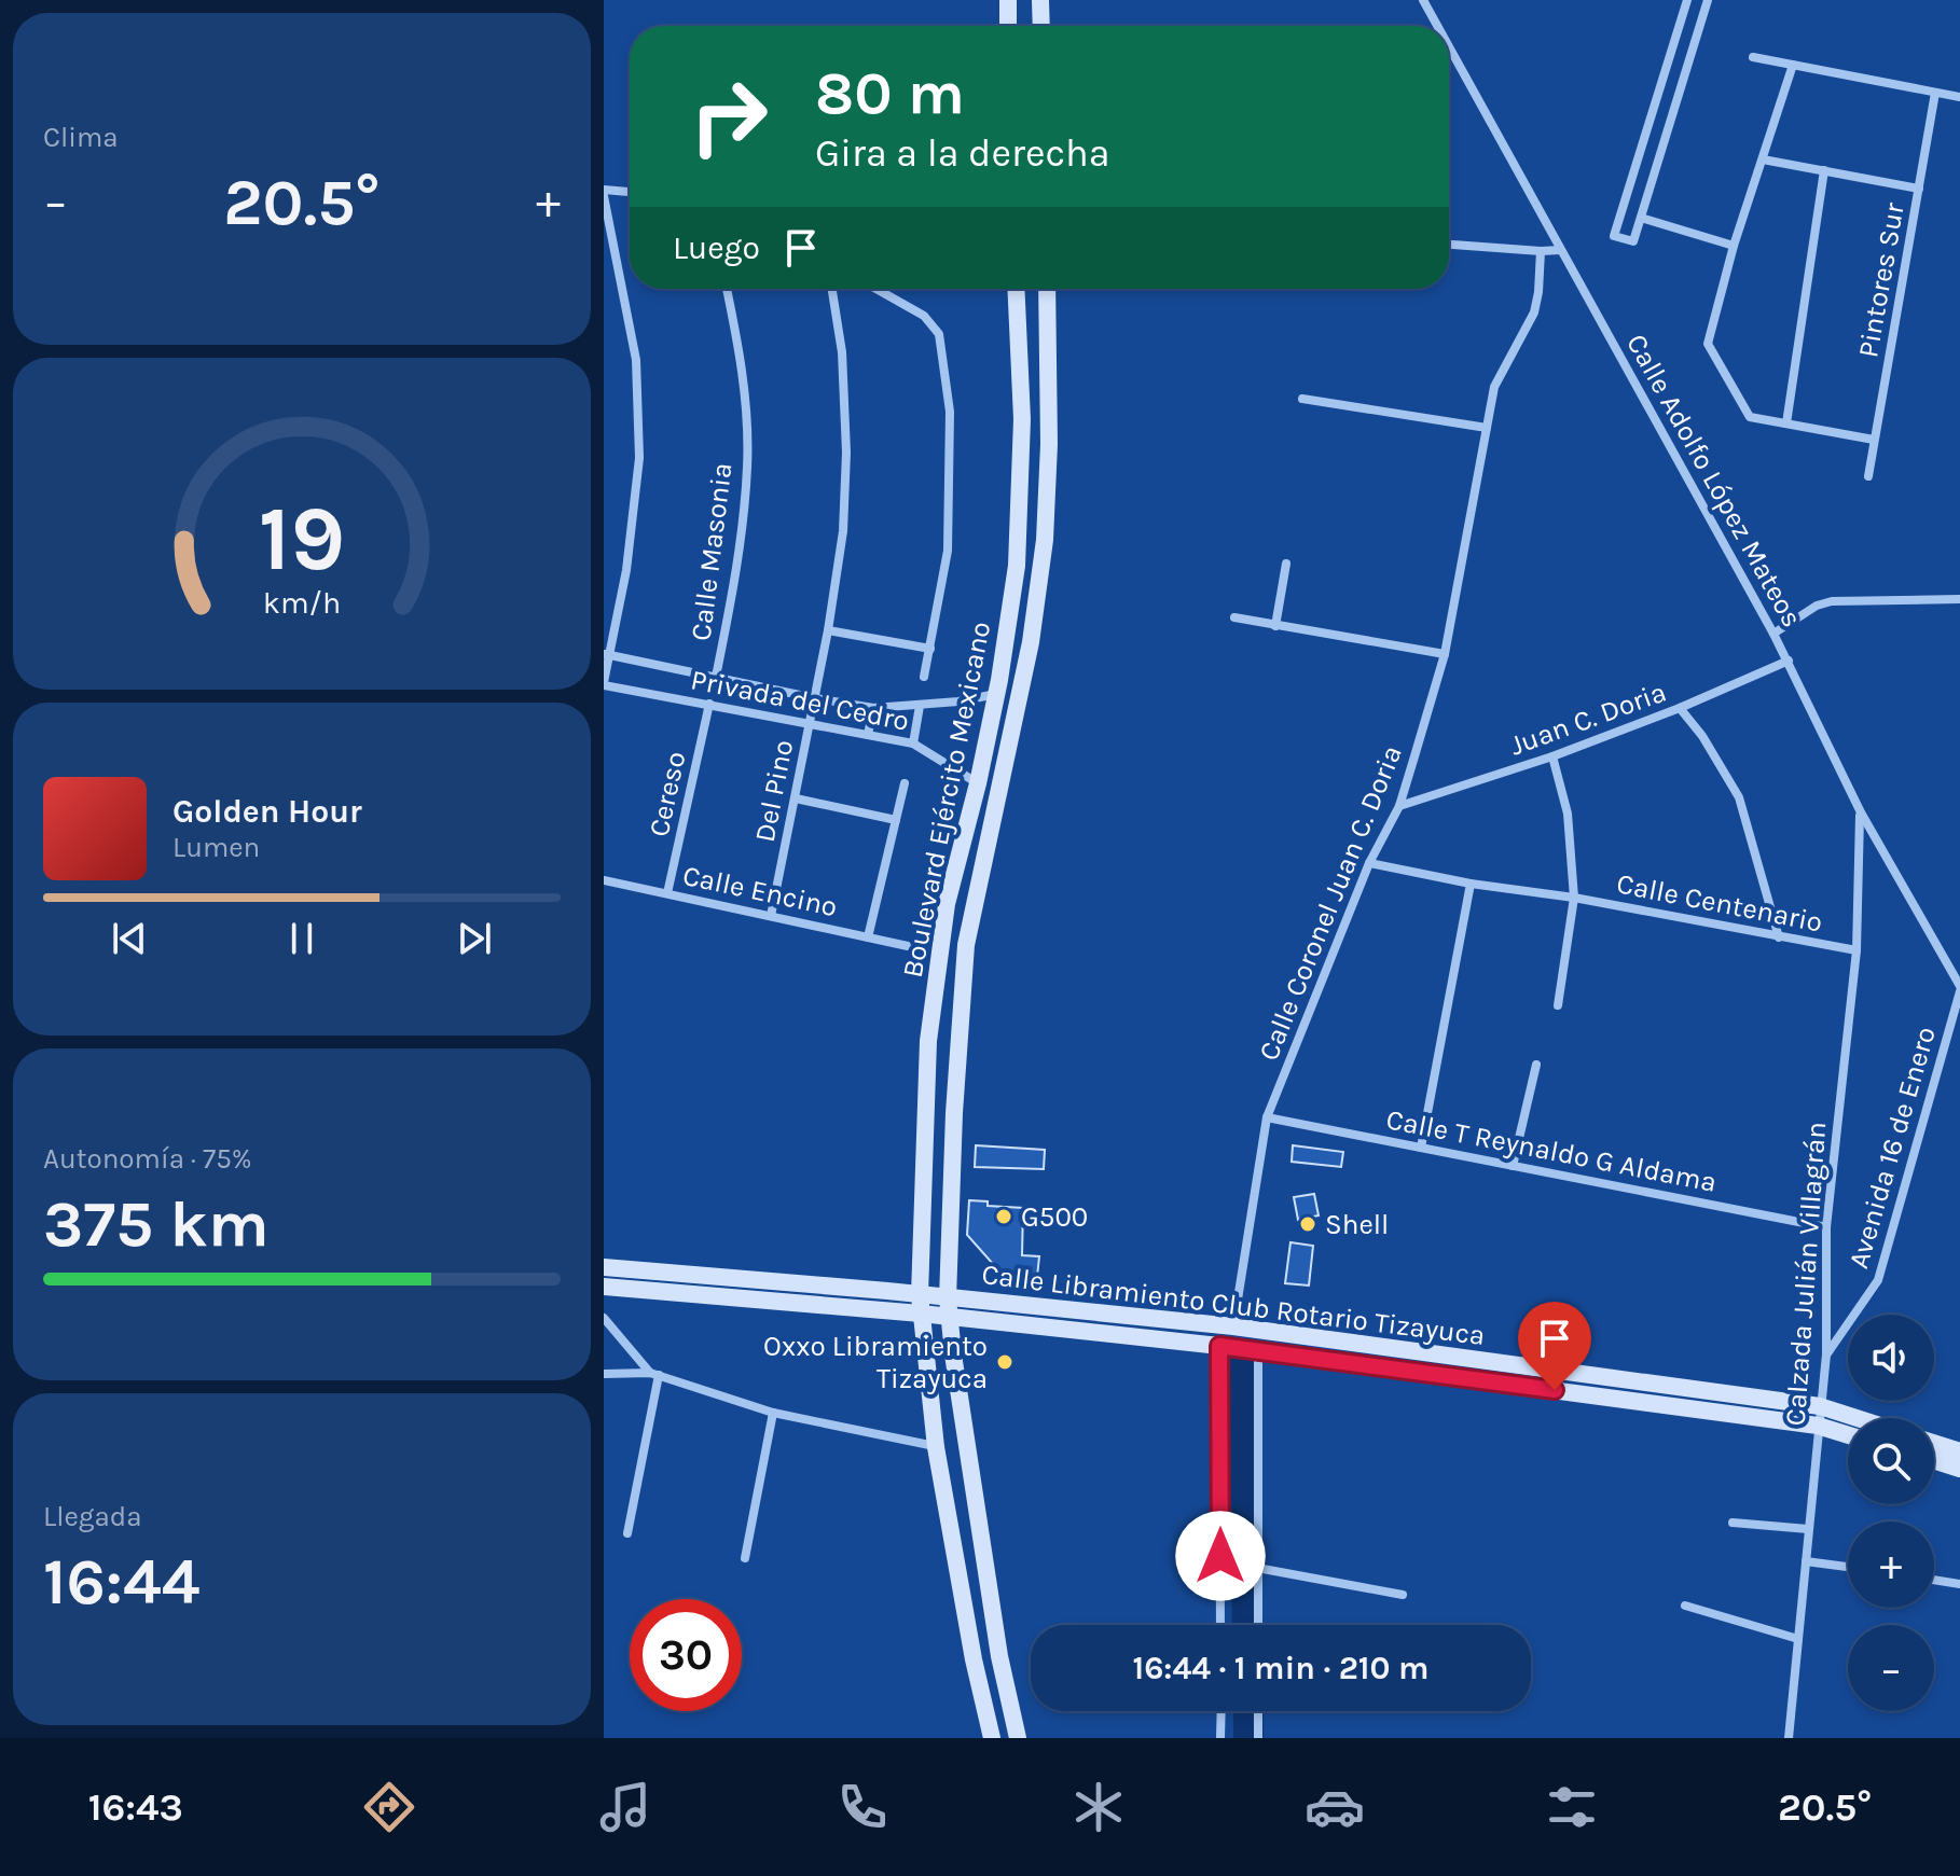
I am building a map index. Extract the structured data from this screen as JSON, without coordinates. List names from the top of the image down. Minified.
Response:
{"streets":{"main road":["Boulevard Ejército Mexicano","Calle Libramiento Club Rotario Tizayuca"],"street":["Pintores Sur","Calle Adolfo López Mateos","Calle Masonia","Privada del Cedro","Juan C. Doria","Del Pino","Cereso","Calle Encino","Calle Coronel Juan C. Doria","Calle Centenario","Avenida 16 de Enero","Calle T Reynaldo G Aldama","Calzada Julián Villagrán"]},"crossings":[["Calle Adolfo López Mateos","Juan C. Doria"],["Calle Adolfo López Mateos","Avenida 16 de Enero"],["Calle Adolfo López Mateos","Calzada Julián Villagrán"],["Calle Masonia","Privada del Cedro"],["Privada del Cedro","Del Pino"],["Privada del Cedro","Cereso"],["Privada del Cedro","Boulevard Ejército Mexicano"],["Juan C. Doria","Calle Coronel Juan C. Doria"],["Juan C. Doria","Calle Centenario"],["Del Pino","Calle Encino"],["Cereso","Calle Encino"],["Boulevard Ejército Mexicano","Calle Libramiento Club Rotario Tizayuca"],["Calle Coronel Juan C. Doria","Calle Centenario"],["Calle Coronel Juan C. Doria","Calle T Reynaldo G Aldama"],["Calle Coronel Juan C. Doria","Calle Libramiento Club Rotario Tizayuca"],["Calle Centenario","Calzada Julián Villagrán"],["Avenida 16 de Enero","Calzada Julián Villagrán"],["Calle T Reynaldo G Aldama","Calzada Julián Villagrán"],["Calzada Julián Villagrán","Calle Libramiento Club Rotario Tizayuca"]],"places":["G500","Shell","Oxxo Libramiento Tizayuca"],"page":{"tile":["Clima",["Autonomía · 75%","375 km"],["Llegada","16:44"]],"turn":["80 m","Gira a la derecha"],"heat":["−","20.5°","+"],"then":"Luego","song":["Golden Hour","Lumen"],"map_buttons":["+","−"],"limit":"30","trip":"16:44 · 1 min · 210 m","tabs":["16:43","20.5°"],"gauge":["19","km/h"]}}
